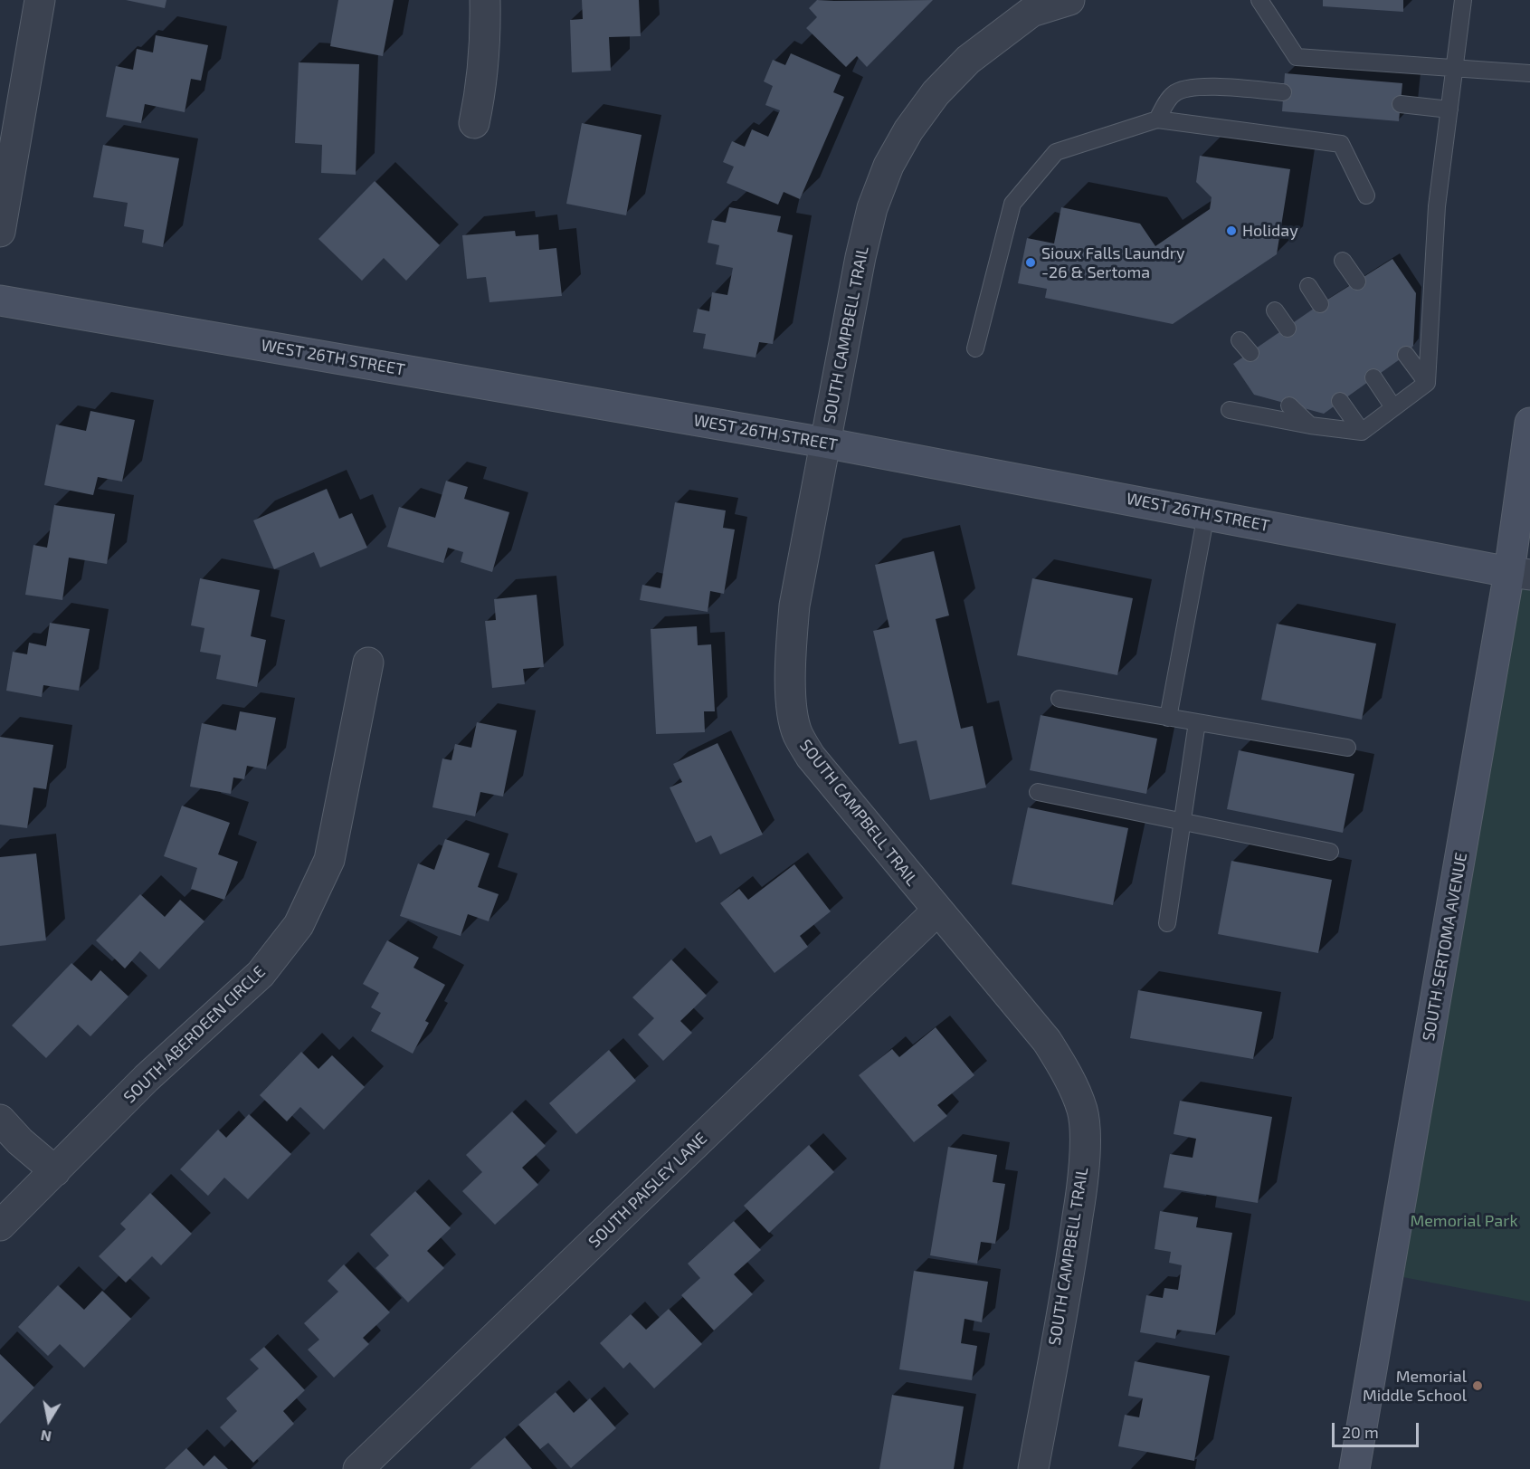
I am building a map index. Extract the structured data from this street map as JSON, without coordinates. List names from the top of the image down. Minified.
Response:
{"streets":{"main road":["WEST 26TH STREET","SOUTH SERTOMA AVENUE"],"street":["SOUTH CAMPBELL TRAIL","SOUTH ABERDEEN CIRCLE","SOUTH PAISLEY LANE"]},"crossings":[["SOUTH CAMPBELL TRAIL","WEST 26TH STREET"],["SOUTH CAMPBELL TRAIL","SOUTH PAISLEY LANE"],["WEST 26TH STREET","SOUTH SERTOMA AVENUE"]],"parks":["Memorial Park"],"places":["Holiday","Sioux Falls Laundry -26 & Sertoma","Memorial Middle School"],"scale_bar":"20 m","north":"bottom"}
